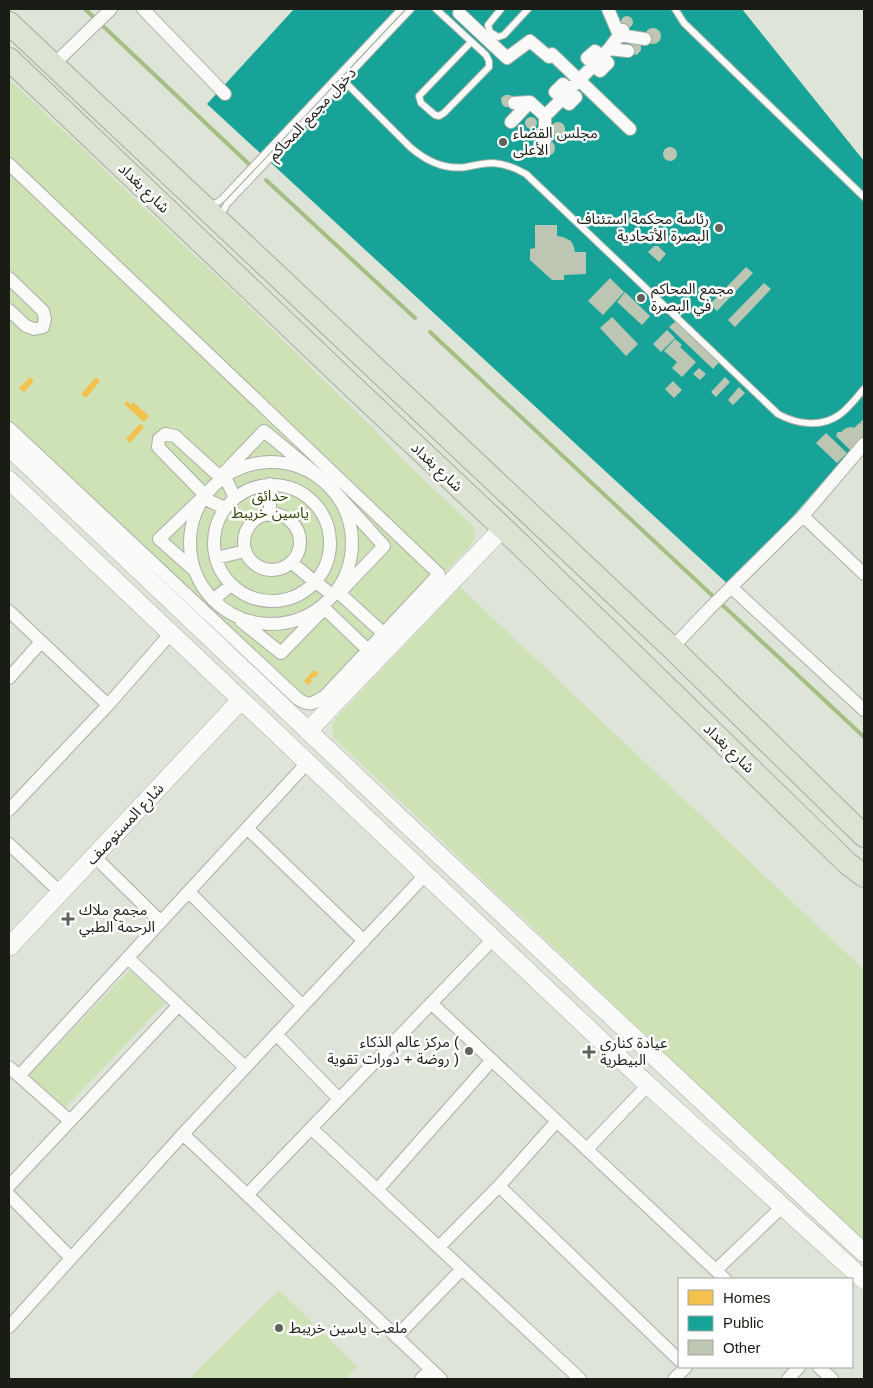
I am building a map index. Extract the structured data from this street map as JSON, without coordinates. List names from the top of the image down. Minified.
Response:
{"streets":{"highway":["شارع بغداد"],"street":["شارع المستوصف"],"lane":["دخول مجمع المحاكم"]},"crossings":[["دخول مجمع المحاكم","شارع بغداد"]],"parks":["حدائق ياسين خريبط"],"places":{"other":["مجلس القضاء الأعلى","رئاسة محكمة استئناف البصرة الأتحادية","مجمع المحاكم في البصرة","مركز عالم الذكاء ( روضة + دورات تقوية )","ملعب ياسين خريبط"],"health":["مجمع ملاك الرحمة الطبي","عيادة كناري البيطرية"]},"legend":["Homes","Public","Other"]}
